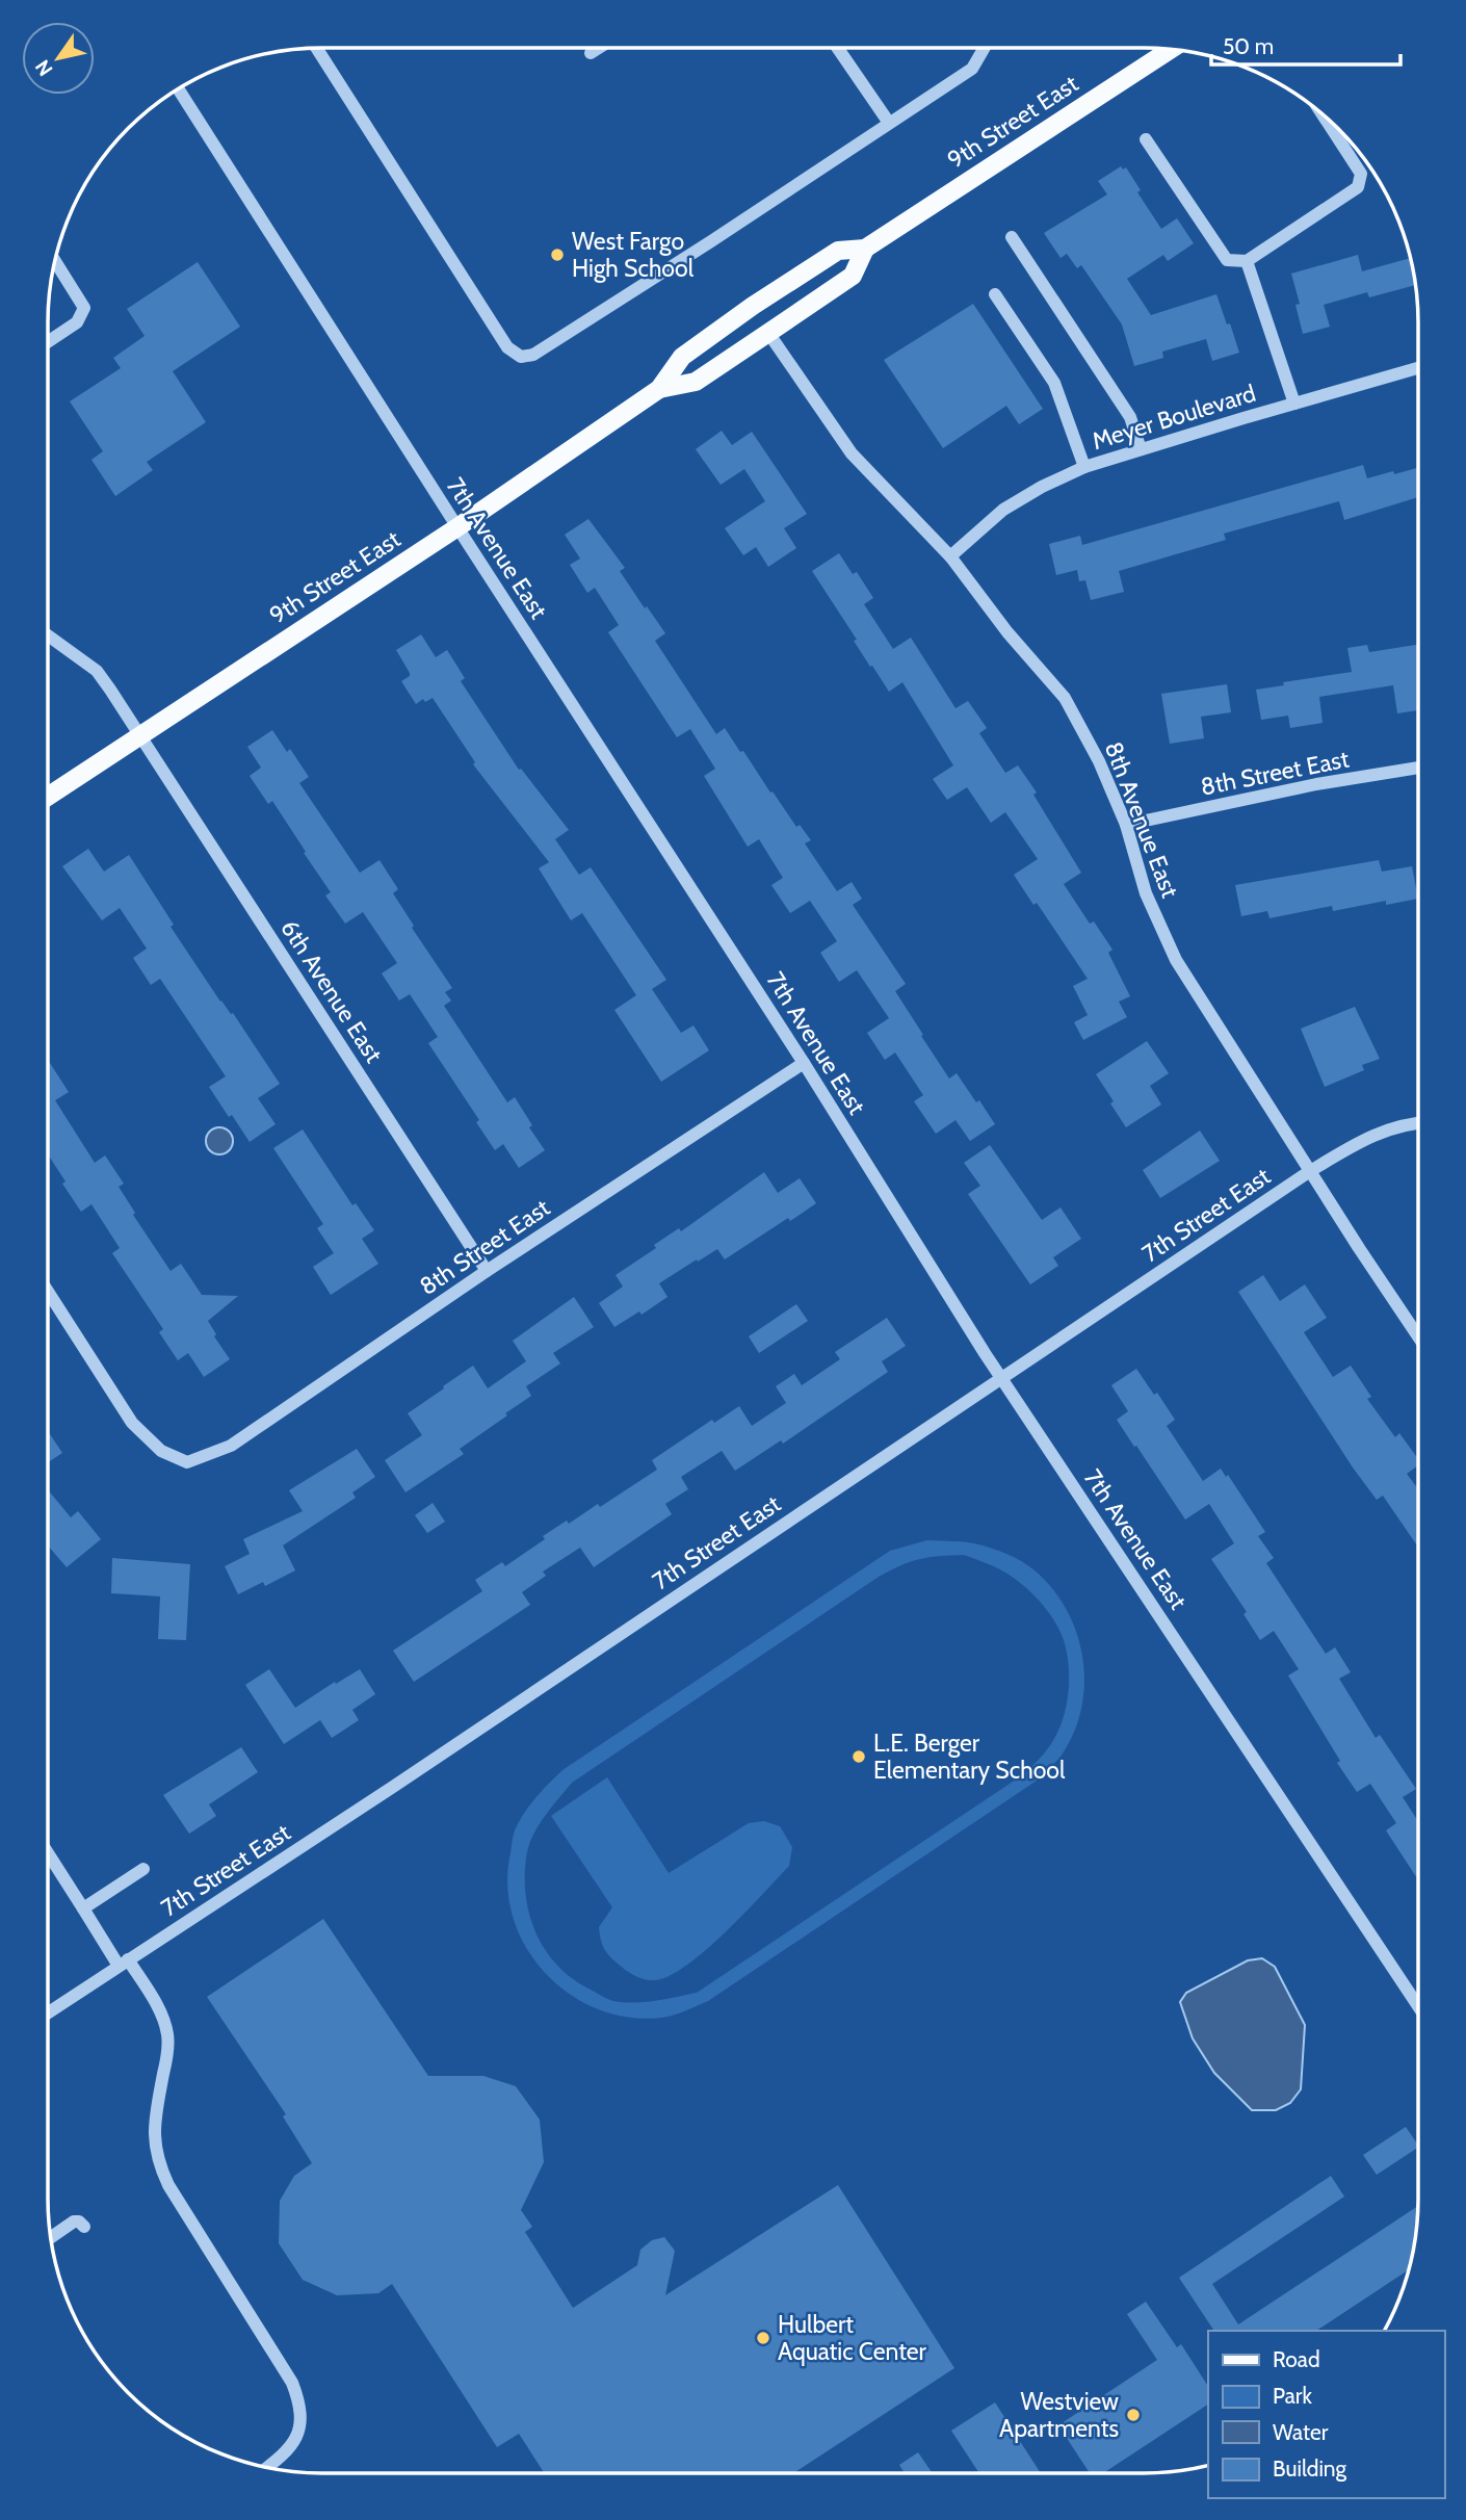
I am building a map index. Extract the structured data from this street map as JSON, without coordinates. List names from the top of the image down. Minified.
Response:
{"streets":{"main road":["9th Street East"],"street":["Meyer Boulevard","7th Avenue East","8th Street East","8th Avenue East","6th Avenue East","7th Street East"]},"crossings":[["9th Street East","7th Avenue East"],["9th Street East","8th Avenue East"],["9th Street East","6th Avenue East"],["Meyer Boulevard","8th Avenue East"],["7th Avenue East","8th Street East"],["7th Avenue East","7th Street East"],["8th Street East","8th Avenue East"],["8th Street East","6th Avenue East"],["8th Avenue East","7th Street East"]],"places":["West Fargo High School","L.E. Berger Elementary School","Hulbert Aquatic Center","Westview Apartments"],"legend":["Road","Park","Water","Building"],"scale_bar":"50 m","north":"bottom left"}
